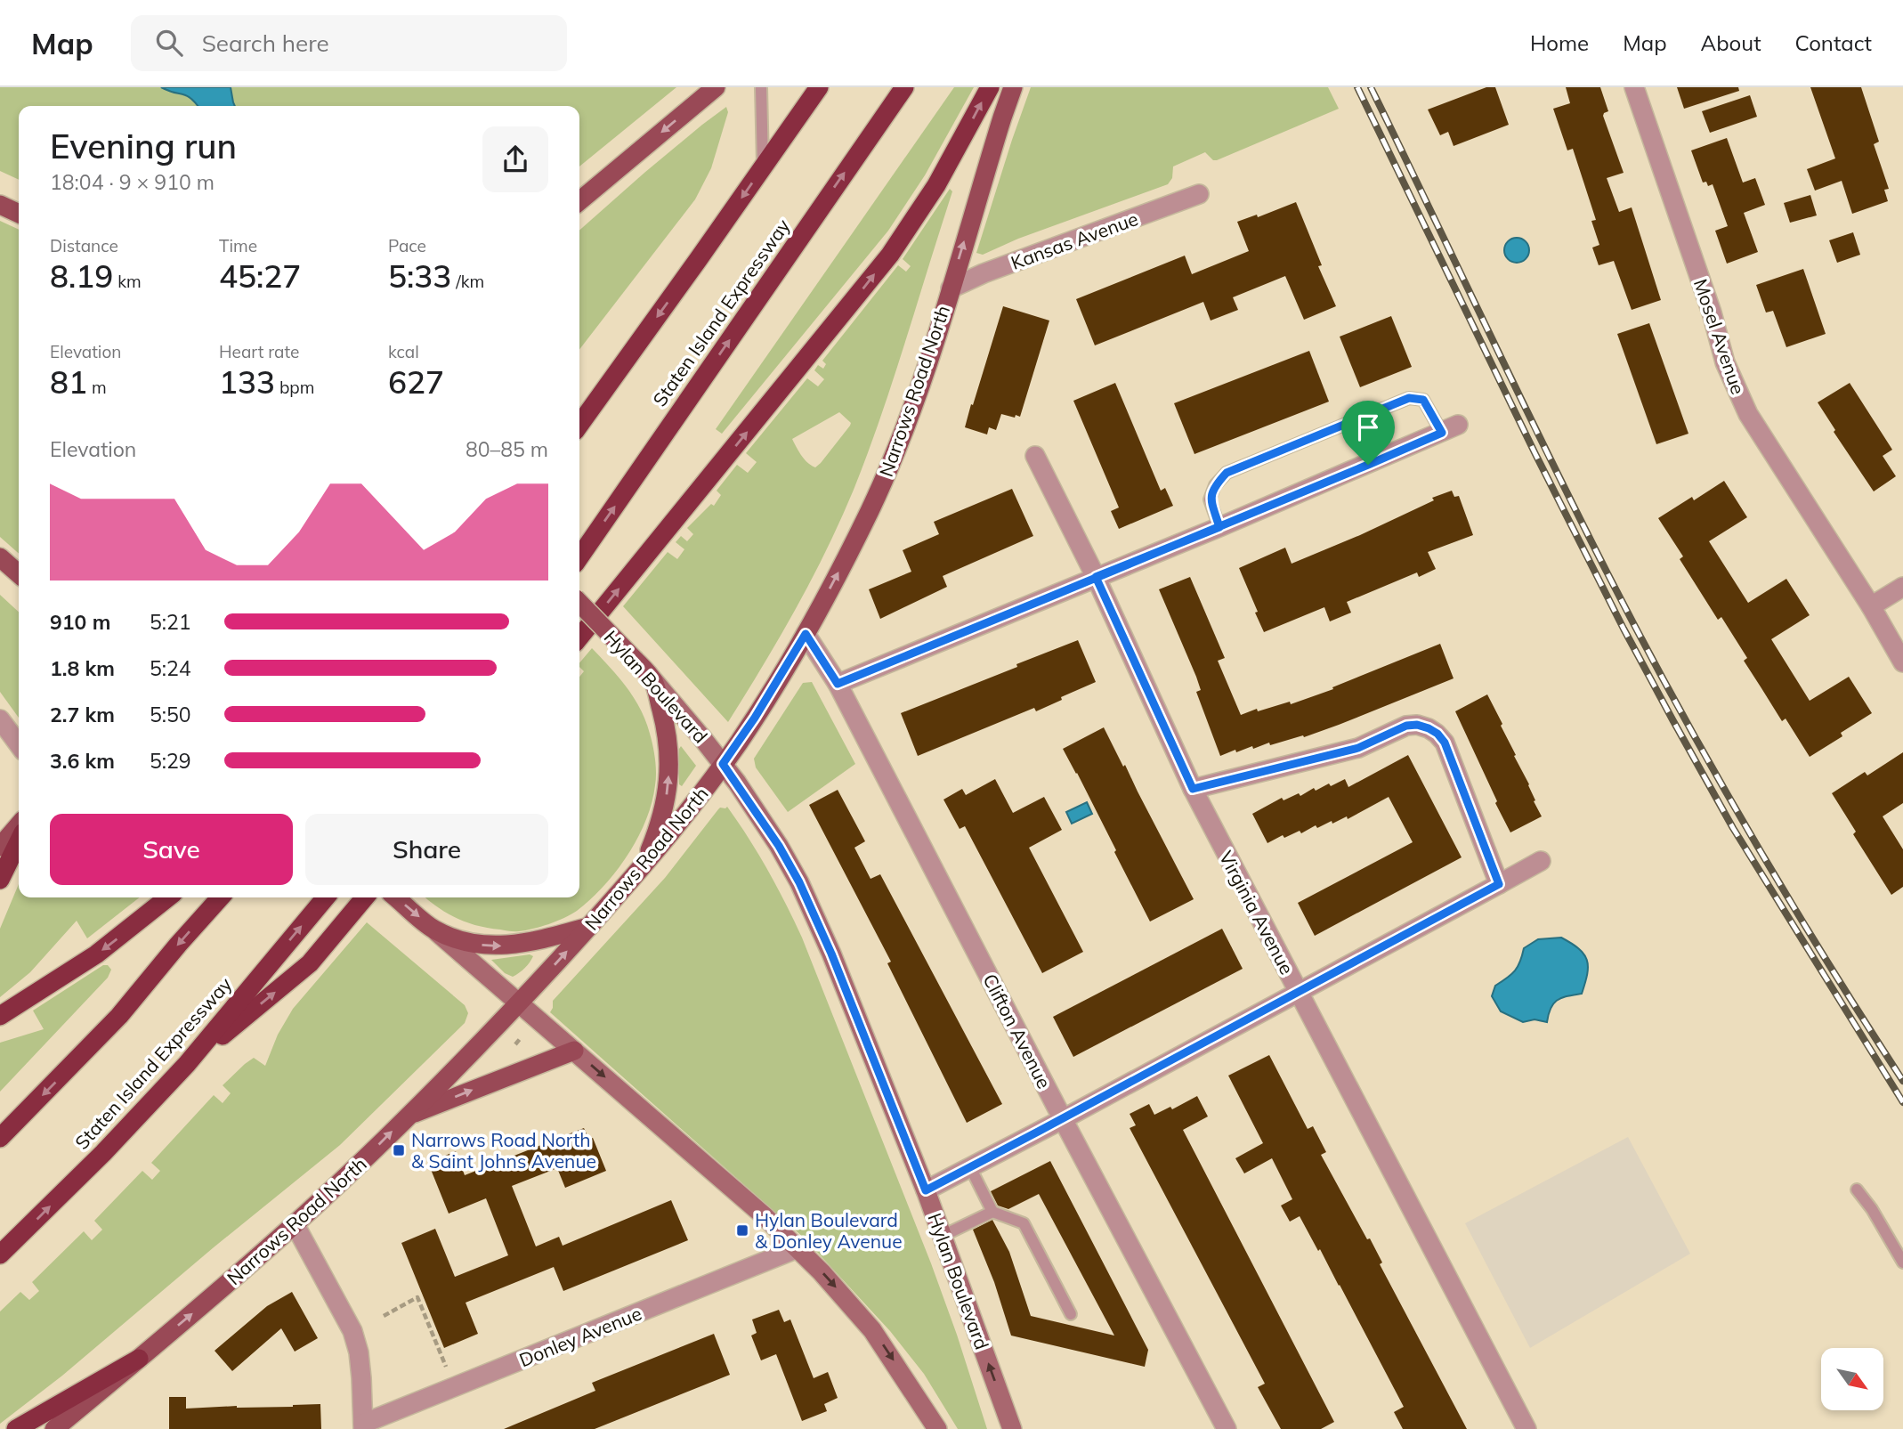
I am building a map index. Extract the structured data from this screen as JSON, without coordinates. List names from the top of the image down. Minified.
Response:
{"streets":{"highway":["Staten Island Expressway"],"main road":["Narrows Road North","Hylan Boulevard"],"street":["Kansas Avenue","Mosel Avenue","Virginia Avenue","Clifton Avenue","Donley Avenue"]},"crossings":[["Kansas Avenue","Narrows Road North"],["Narrows Road North","Hylan Boulevard"],["Narrows Road North","Clifton Avenue"]],"one_way":["Narrows Road North"],"places":{"transit":["Narrows Road North & Saint Johns Avenue","Hylan Boulevard & Donley Avenue"]},"north":"bottom right","page":{"header":"Map","search":"Search here","nav":["Home","Map","About","Contact"],"heading":["Evening run","18:04 · 9 × 910 m"],"stats":[["Distance","8.19 km"],["Time","45:27"],["Pace","5:33 /km"],["Elevation","81 m"],["Heart rate","133 bpm"],["kcal","627"]],"chart":["Elevation","80–85 m"],"list":[{"name":"910 m","note":"5:21"},{"name":"1.8 km","note":"5:24"},{"name":"2.7 km","note":"5:50"},{"name":"3.6 km","note":"5:29"}],"buttons":["Save","Share"]}}
